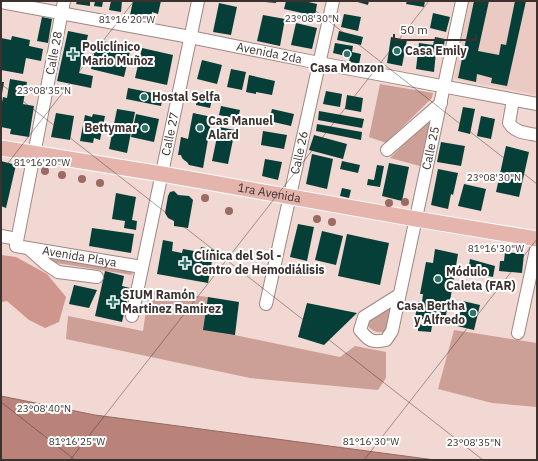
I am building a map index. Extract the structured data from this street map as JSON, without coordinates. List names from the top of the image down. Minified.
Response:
{"streets":{"main road":["1ra Avenida"],"street":["Calle 28","Avenida 2da","Calle 27","Calle 25","Calle 26","Avenida Playa"]},"crossings":[["Calle 28","Avenida 2da"],["Calle 28","1ra Avenida"],["Calle 28","Avenida Playa"],["Avenida 2da","Calle 27"],["Avenida 2da","Calle 25"],["Avenida 2da","Calle 26"],["Calle 27","1ra Avenida"],["Calle 27","Avenida Playa"],["Calle 25","1ra Avenida"],["Calle 26","1ra Avenida"]],"places":{"other":["Casa Emily","Casa Monzon","Hostal Selfa","Bettymar","Cas Manuel Alard","Módulo Caleta (FAR)","Casa Bertha y Alfredo"],"health":["Policlínico Mario Muñoz","Clínica del Sol - Centro de Hemodiálisis","SIUM Ramón Martinez Ramirez"]},"scale_bar":"50 m","coordinates":["23°08'30\"N","81°16'20\"W","23°08'35\"N","81°16'30\"W","23°08'40\"N","81°16'25\"W"]}
